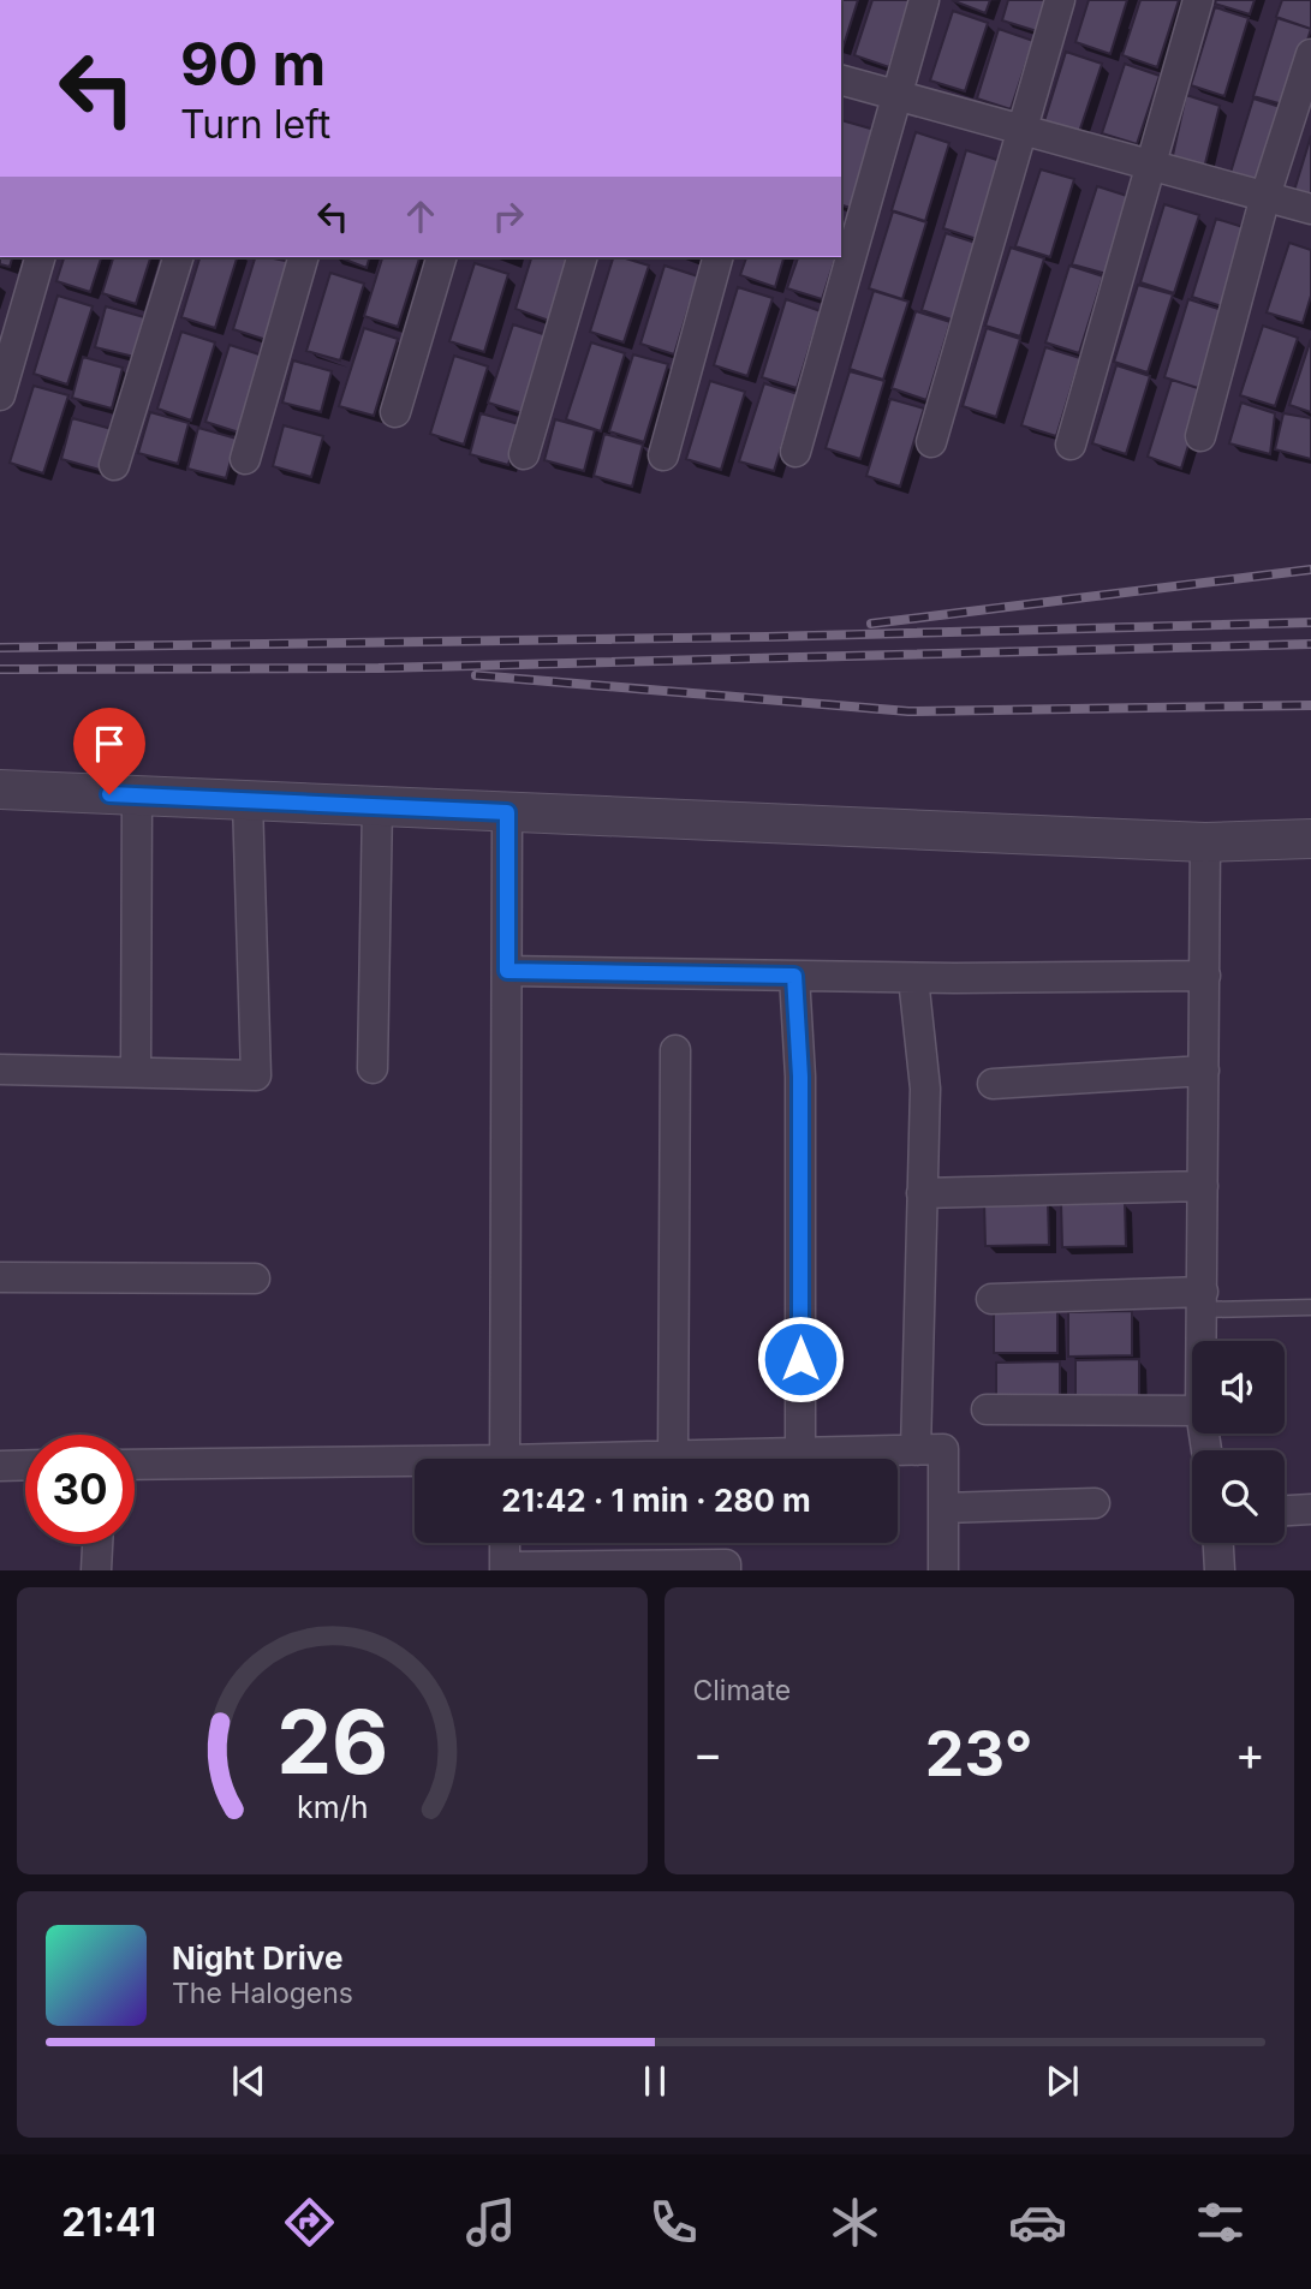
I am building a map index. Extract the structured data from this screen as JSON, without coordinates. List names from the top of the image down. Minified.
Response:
{"page":{"turn":["90 m","Turn left"],"limit":"30","trip":"21:42 · 1 min · 280 m","tile":"Climate","heat":["−","23°","+"],"song":["Night Drive","The Halogens"],"tabs":"21:41","gauge":["26","km/h"]}}
